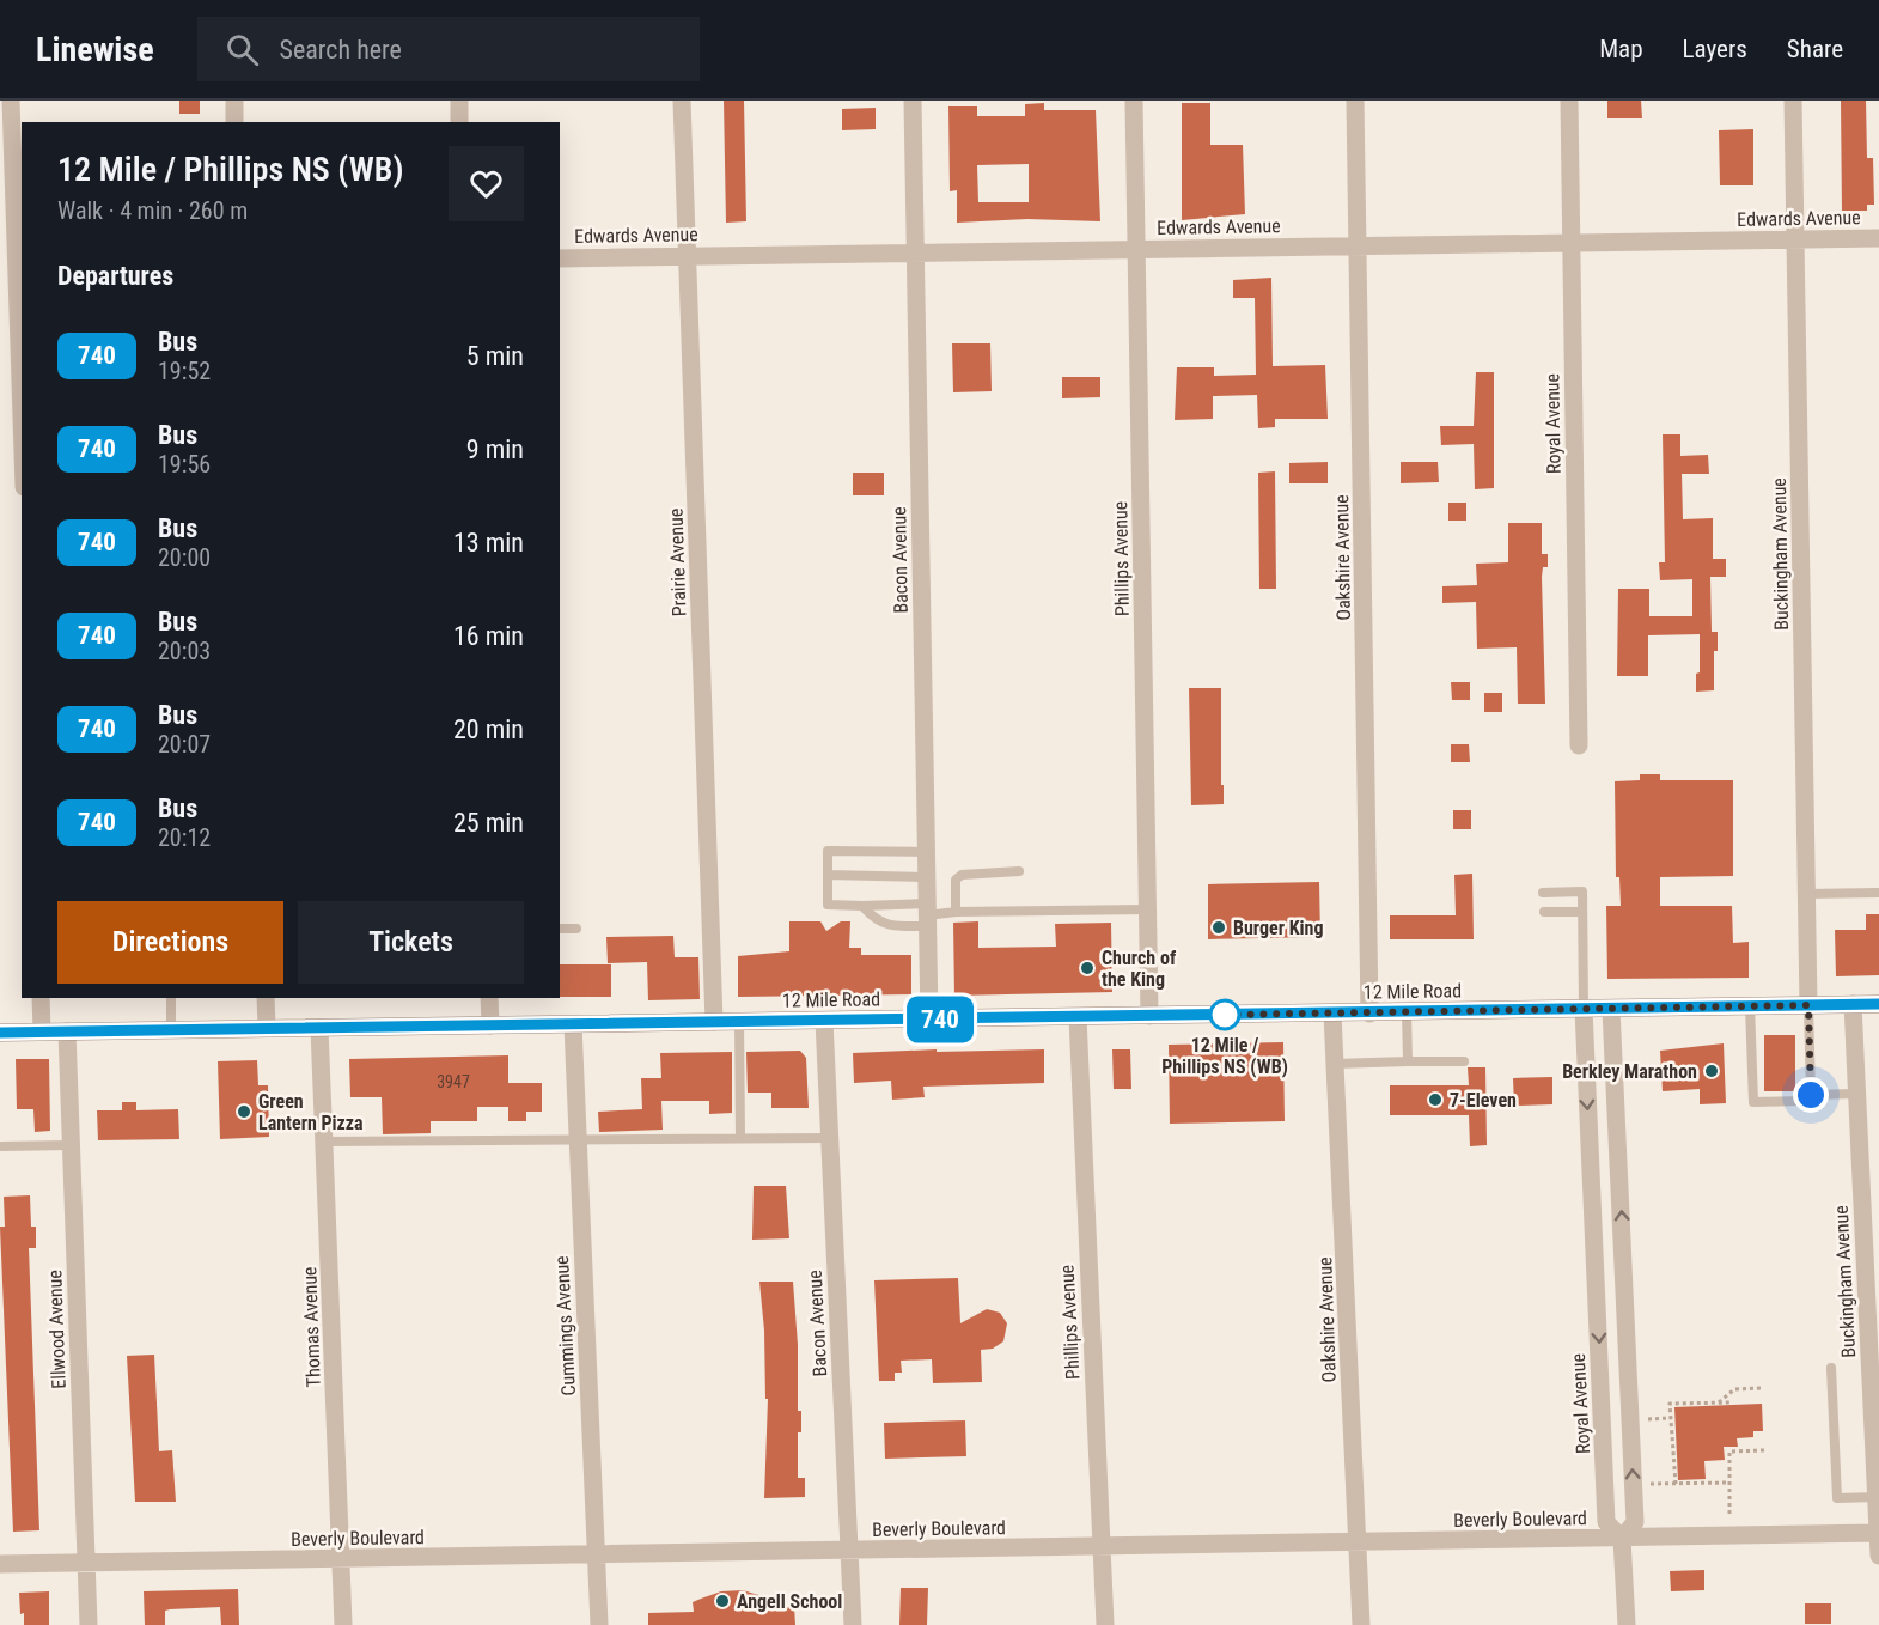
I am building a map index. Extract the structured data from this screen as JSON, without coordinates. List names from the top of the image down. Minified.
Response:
{"streets":{"main road":["12 Mile Road"],"street":["Edwards Avenue","Royal Avenue","Buckingham Avenue","Oakshire Avenue","Phillips Avenue","Bacon Avenue","Prairie Avenue","Cummings Avenue","Thomas Avenue","Ellwood Avenue","Beverly Boulevard"]},"crossings":[["Edwards Avenue","Royal Avenue"],["Edwards Avenue","Buckingham Avenue"],["Edwards Avenue","Oakshire Avenue"],["Edwards Avenue","Phillips Avenue"],["Edwards Avenue","Bacon Avenue"],["Edwards Avenue","Prairie Avenue"],["Royal Avenue","12 Mile Road"],["Royal Avenue","Beverly Boulevard"],["Buckingham Avenue","12 Mile Road"],["Buckingham Avenue","Beverly Boulevard"],["Oakshire Avenue","12 Mile Road"],["Oakshire Avenue","Beverly Boulevard"],["Phillips Avenue","12 Mile Road"],["Phillips Avenue","Beverly Boulevard"],["Bacon Avenue","12 Mile Road"],["Bacon Avenue","Beverly Boulevard"],["Prairie Avenue","12 Mile Road"],["12 Mile Road","Cummings Avenue"],["12 Mile Road","Thomas Avenue"],["12 Mile Road","Ellwood Avenue"],["Cummings Avenue","Beverly Boulevard"],["Thomas Avenue","Beverly Boulevard"],["Ellwood Avenue","Beverly Boulevard"]],"places":["Burger King","Church of the King","12 Mile / Phillips NS (WB)","Berkley Marathon","7-Eleven","Green Lantern Pizza","Angell School"],"lines":["bus line 740"],"house_numbers":["3947"],"page":{"header":"Linewise","search":"Search here","nav":["Map","Layers","Share"],"on_map":"740","heading":[["12 Mile / Phillips NS (WB)","Walk · 4 min · 260 m"],"Departures"],"list":[{"mark":"740","name":"Bus","note":"19:52","value":"5 min"},{"mark":"740","name":"Bus","note":"19:56","value":"9 min"},{"mark":"740","name":"Bus","note":"20:00","value":"13 min"},{"mark":"740","name":"Bus","note":"20:03","value":"16 min"},{"mark":"740","name":"Bus","note":"20:07","value":"20 min"},{"mark":"740","name":"Bus","note":"20:12","value":"25 min"}],"buttons":["Directions","Tickets"]}}
